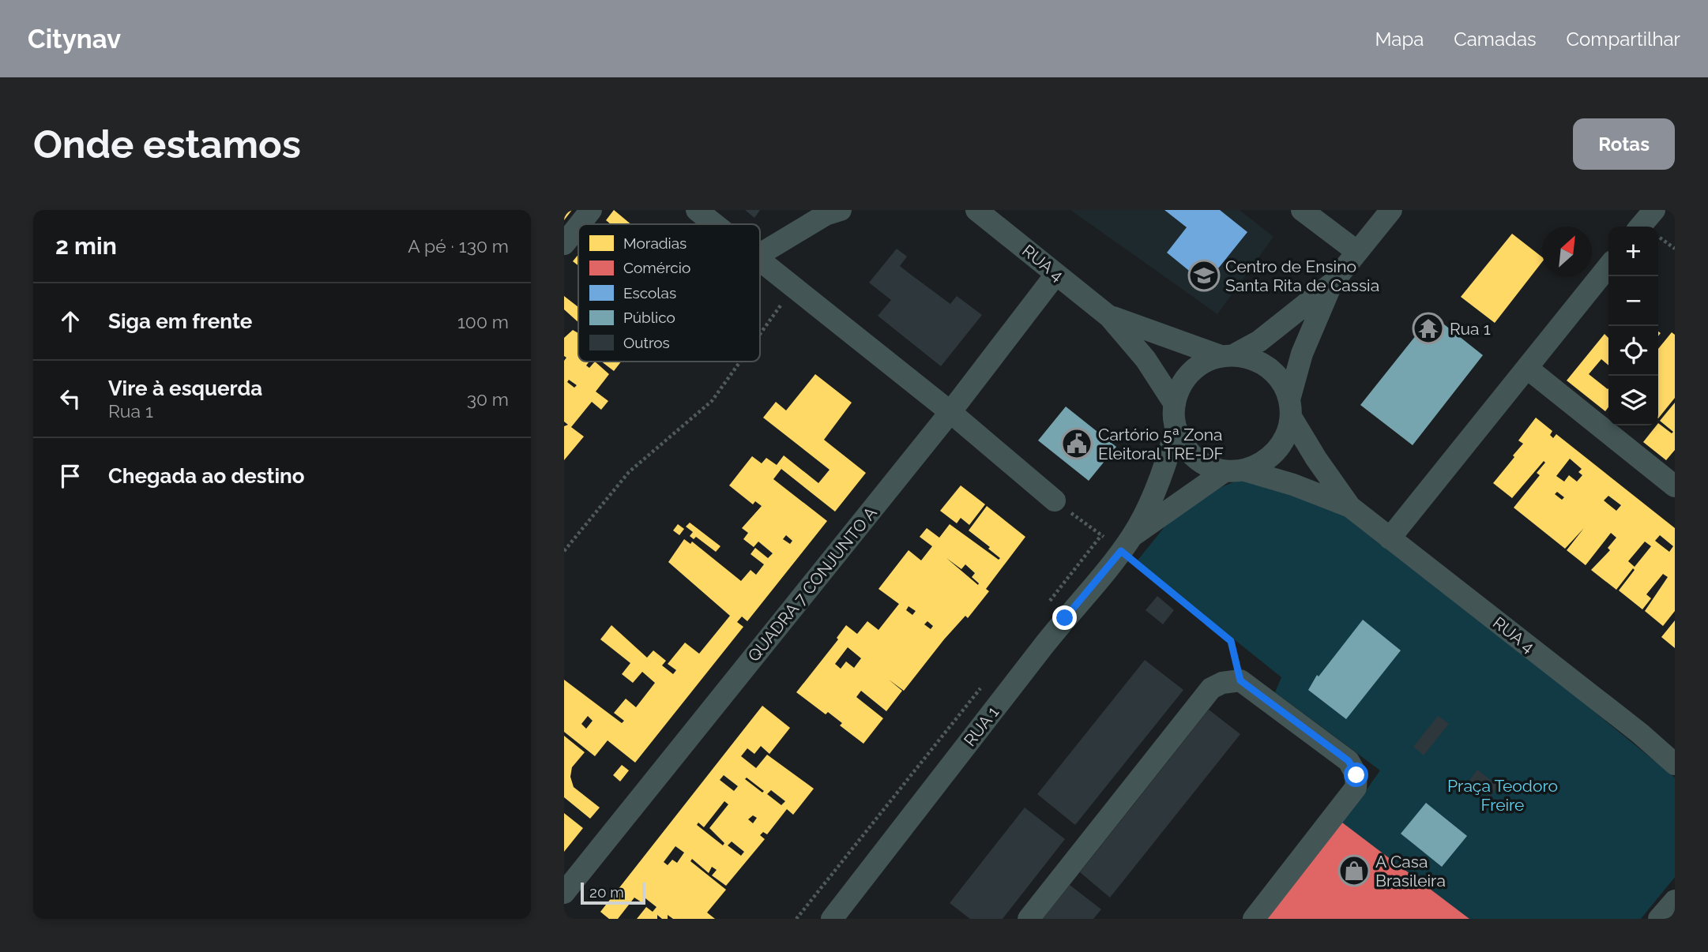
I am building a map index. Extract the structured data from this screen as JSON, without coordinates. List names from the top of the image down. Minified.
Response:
{"streets":{"street":["RUA 4","QUADRA 7 CONJUNTO A","RUA 1"]},"crossings":[["RUA 4","QUADRA 7 CONJUNTO A"]],"parks":["Praça Teodoro Freire"],"places":{"school or university":["Centro de Ensino Santa Rita de Cassia"],"temple":["Rua 1"],"public building":["Cartório 5ª Zona Eleitoral TRE-DF"],"shop":["A Casa Brasileira"]},"legend":["Moradias","Comércio","Escolas","Público","Outros"],"scale_bar":"20 m","north":"top right","page":{"header":"Citynav","nav":["Mapa","Camadas","Compartilhar"],"buttons":"Rotas","title":"Onde estamos","heading":["2 min","A pé · 130 m"],"map_buttons":["+","−"],"list":[["Siga em frente","100 m"],["Vire à esquerda","Rua 1","30 m"],"Chegada ao destino"],"scale":"20 m"}}
